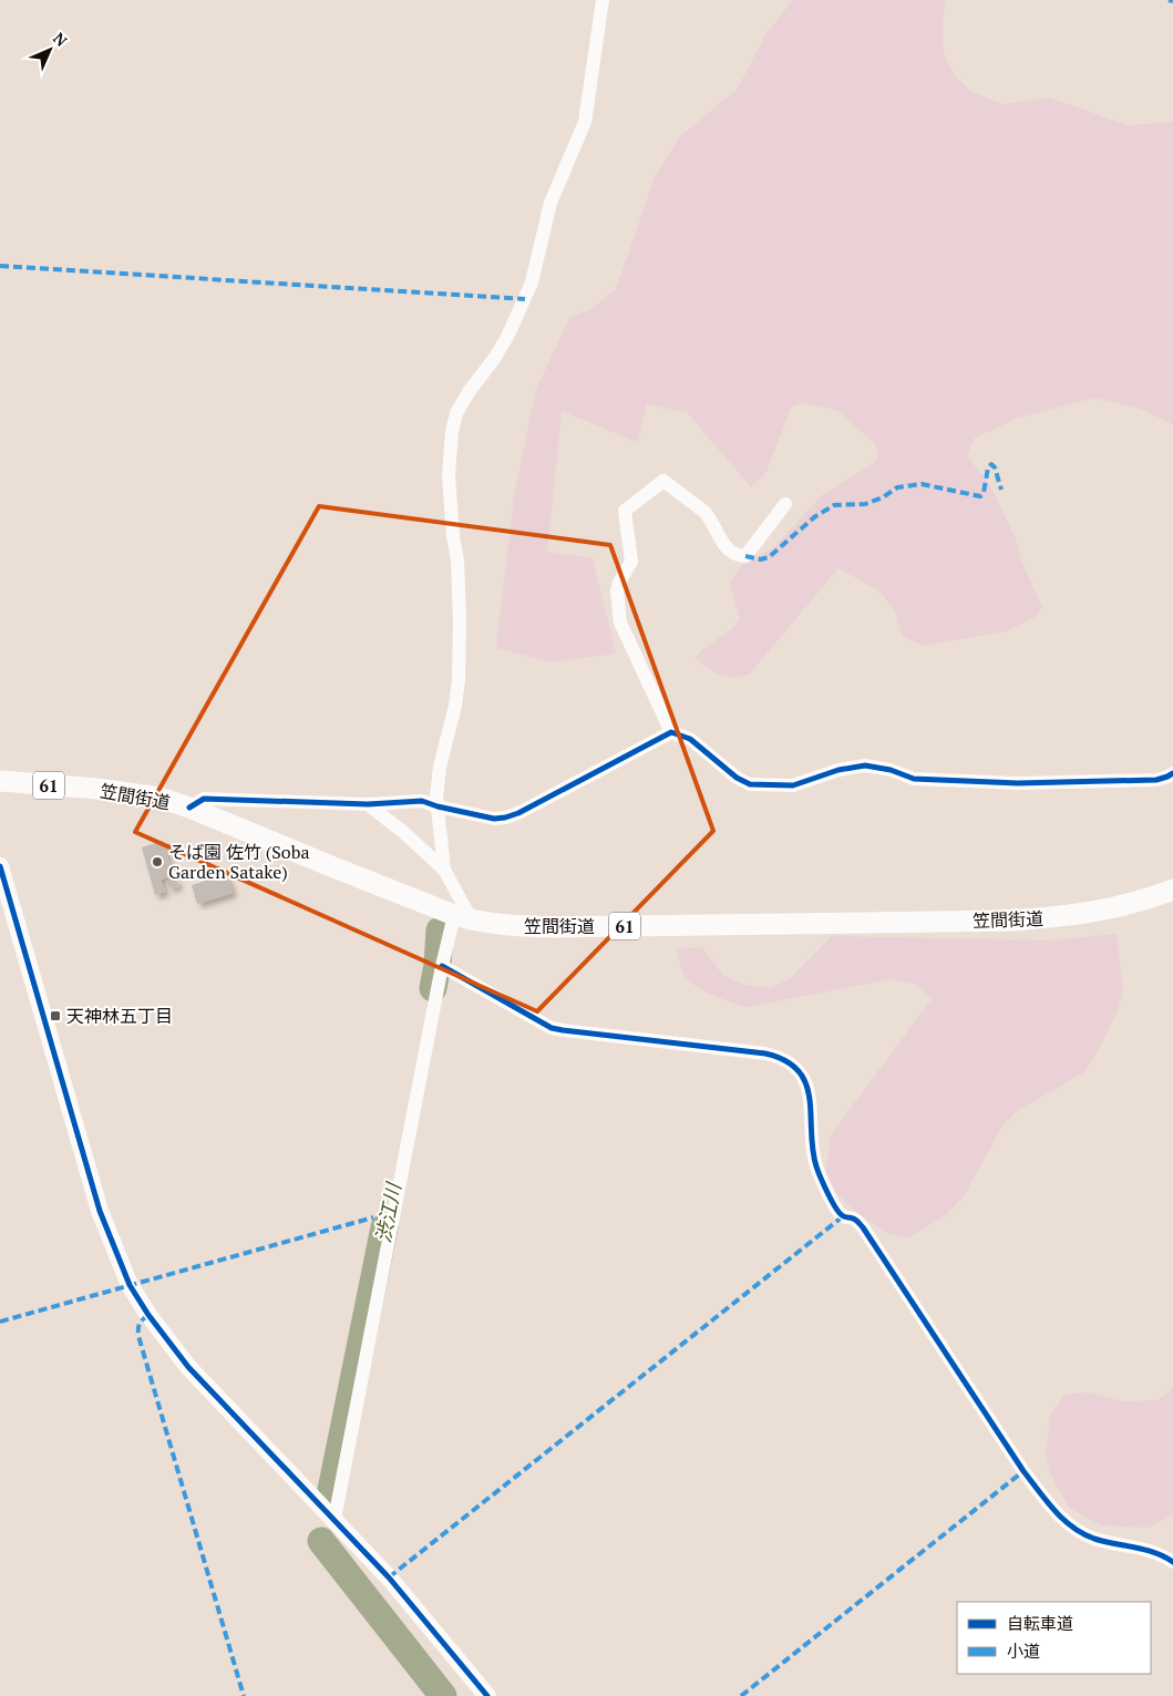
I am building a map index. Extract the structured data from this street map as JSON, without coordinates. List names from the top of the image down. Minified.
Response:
{"streets":{"main road":["61","笠間街道"]},"water":["渋江川"],"places":{"other":["そば園 佐竹 (Soba Garden Satake)"],"transit":["天神林五丁目"]},"legend":["自転車道","小道"],"north":"top right"}
